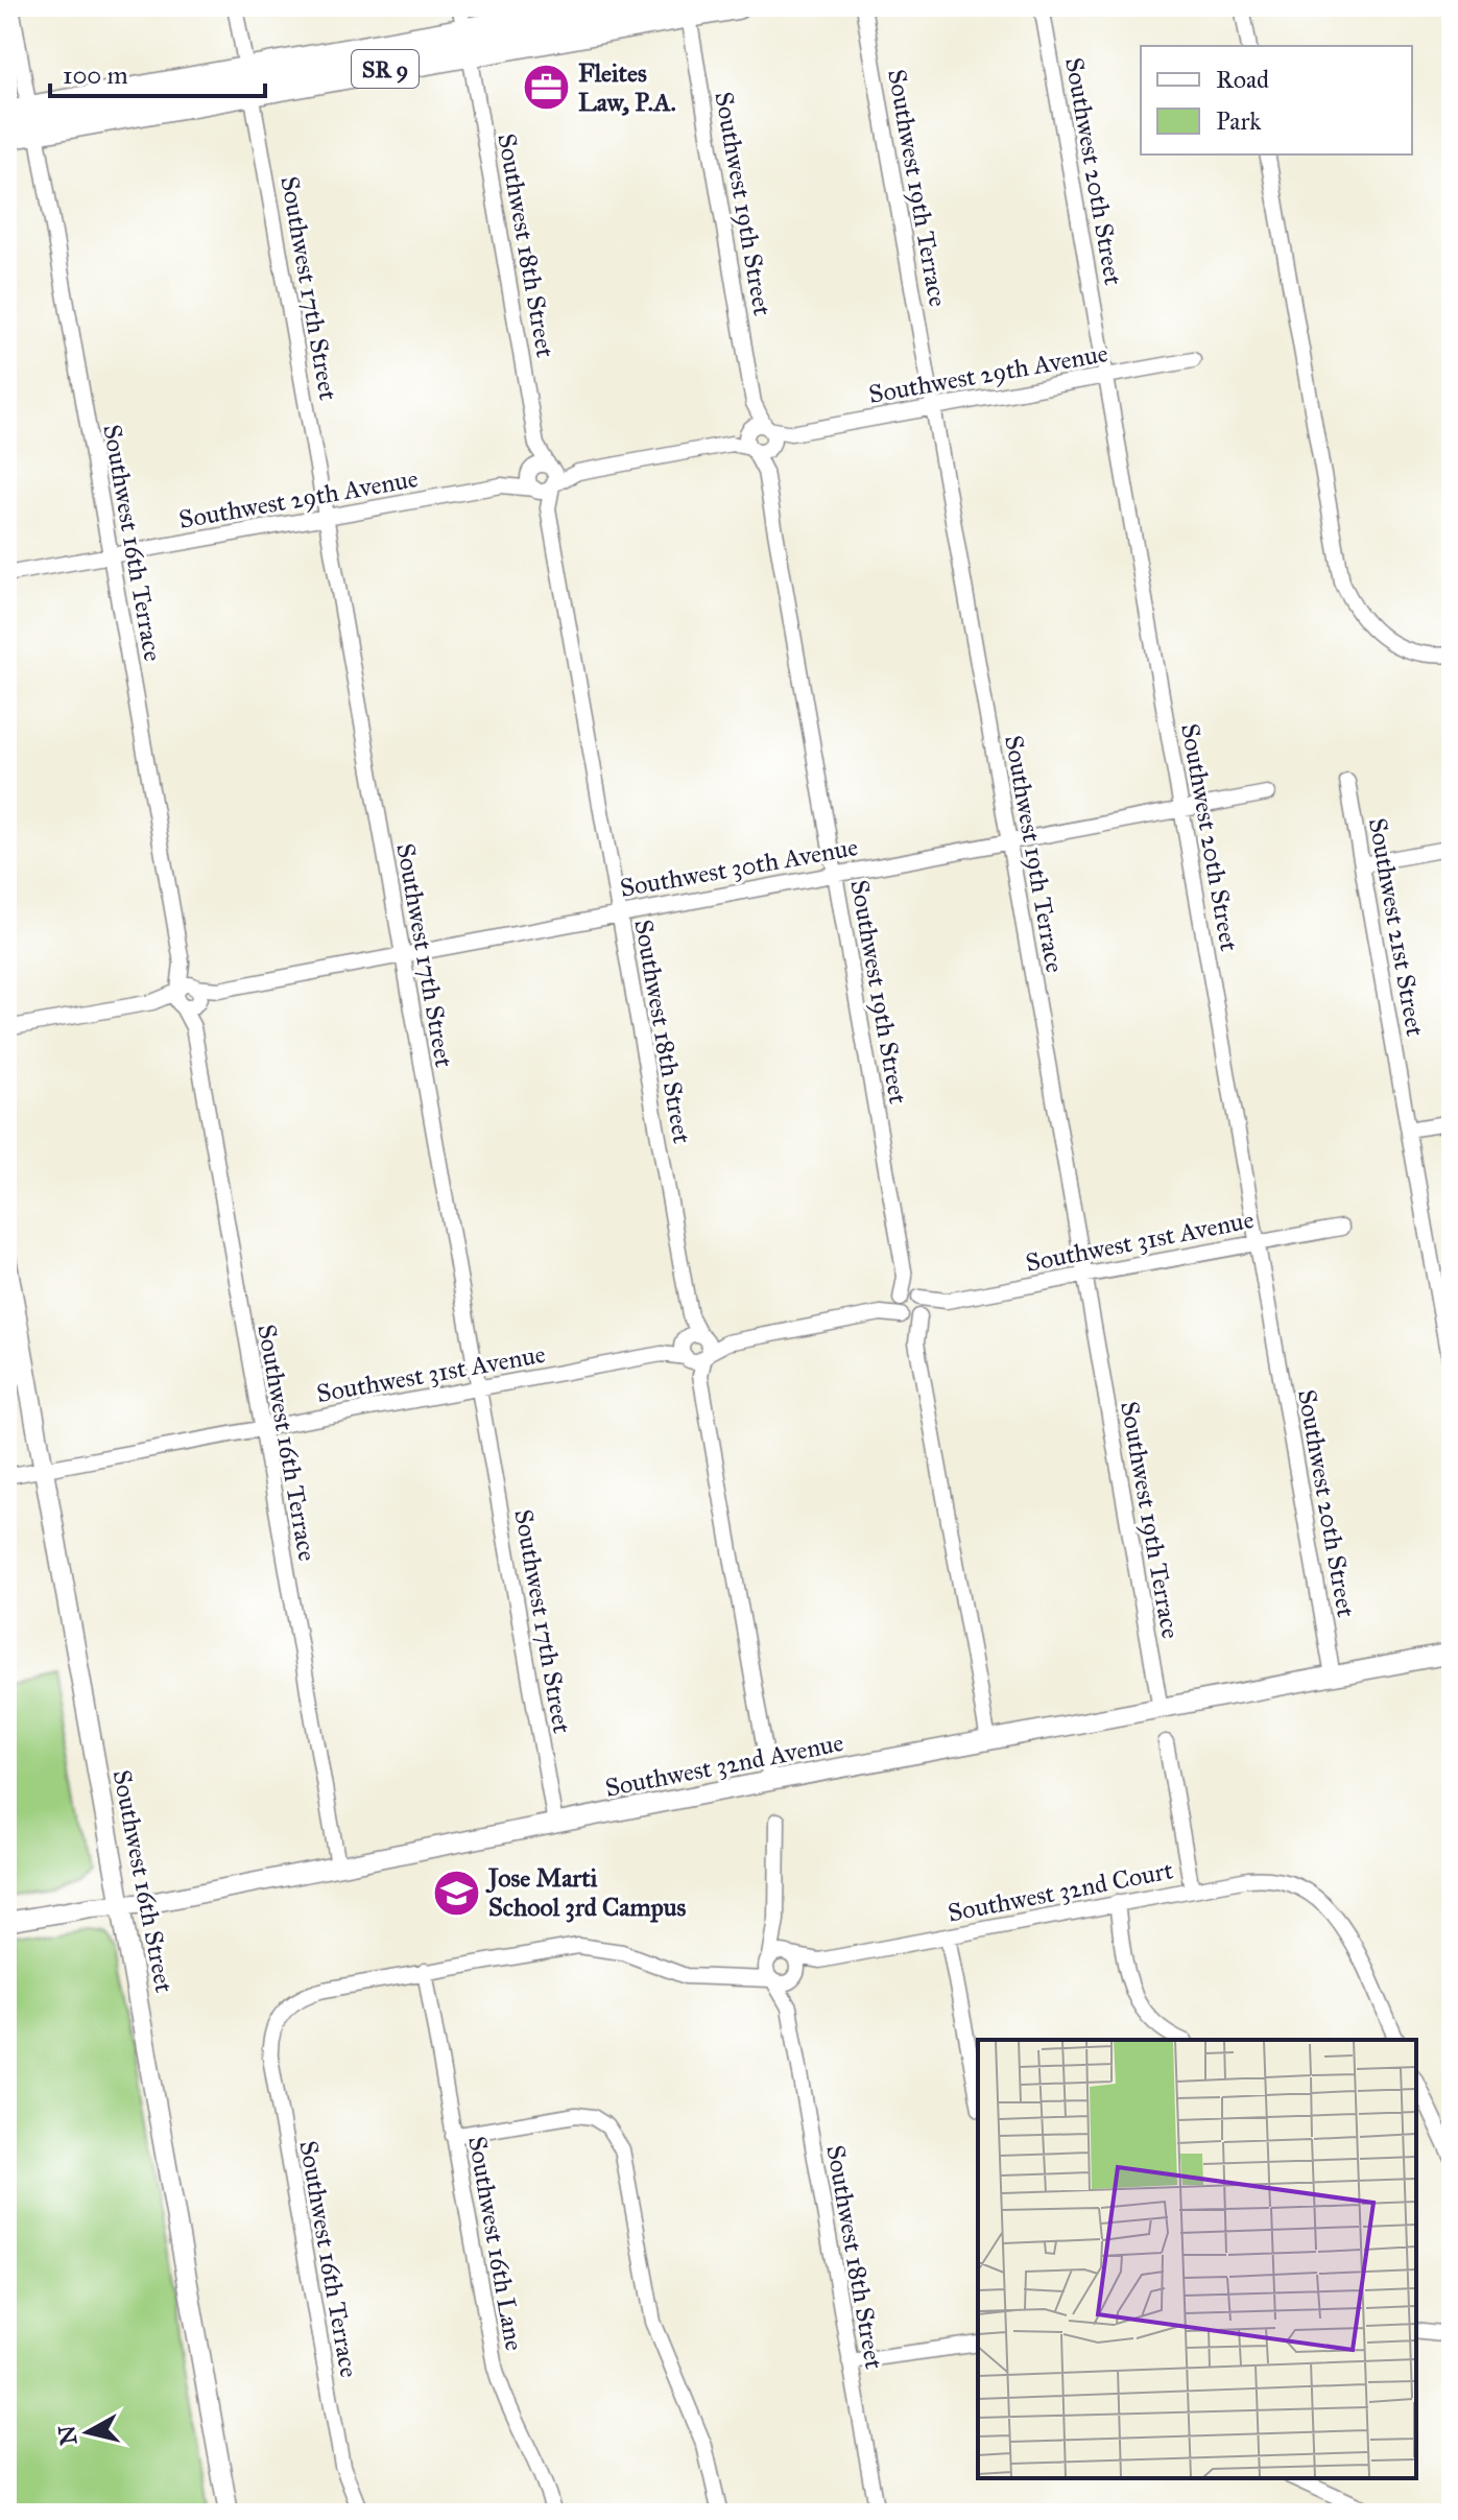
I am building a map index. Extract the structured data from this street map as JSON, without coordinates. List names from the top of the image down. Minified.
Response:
{"streets":{"highway":["SR 9"],"street":["Southwest 20th Street","Southwest 19th Terrace","Southwest 19th Street","Southwest 18th Street","Southwest 17th Street","Southwest 29th Avenue","Southwest 16th Terrace","Southwest 30th Avenue","Southwest 21st Street","Southwest 31st Avenue","Southwest 32nd Avenue","Southwest 16th Street","Southwest 32nd Court","Southwest 16th Lane"]},"crossings":[["SR 9","Southwest 19th Street"],["SR 9","Southwest 18th Street"],["SR 9","Southwest 17th Street"],["SR 9","Southwest 16th Terrace"],["Southwest 20th Street","Southwest 29th Avenue"],["Southwest 20th Street","Southwest 30th Avenue"],["Southwest 20th Street","Southwest 31st Avenue"],["Southwest 20th Street","Southwest 32nd Avenue"],["Southwest 19th Terrace","Southwest 29th Avenue"],["Southwest 19th Terrace","Southwest 30th Avenue"],["Southwest 19th Terrace","Southwest 31st Avenue"],["Southwest 19th Terrace","Southwest 32nd Avenue"],["Southwest 19th Street","Southwest 29th Avenue"],["Southwest 19th Street","Southwest 30th Avenue"],["Southwest 19th Street","Southwest 31st Avenue"],["Southwest 18th Street","Southwest 29th Avenue"],["Southwest 18th Street","Southwest 30th Avenue"],["Southwest 18th Street","Southwest 31st Avenue"],["Southwest 18th Street","Southwest 32nd Court"],["Southwest 17th Street","Southwest 29th Avenue"],["Southwest 17th Street","Southwest 30th Avenue"],["Southwest 17th Street","Southwest 31st Avenue"],["Southwest 17th Street","Southwest 32nd Avenue"],["Southwest 29th Avenue","Southwest 16th Terrace"],["Southwest 16th Terrace","Southwest 30th Avenue"],["Southwest 16th Terrace","Southwest 31st Avenue"],["Southwest 16th Terrace","Southwest 32nd Avenue"],["Southwest 16th Terrace","Southwest 16th Lane"],["Southwest 31st Avenue","Southwest 16th Street"],["Southwest 32nd Avenue","Southwest 16th Street"]],"places":{"office":["Fleites Law, P.A."],"school or university":["Jose Marti School 3rd Campus"]},"legend":["Road","Park"],"scale_bar":"100 m","north":"left"}
